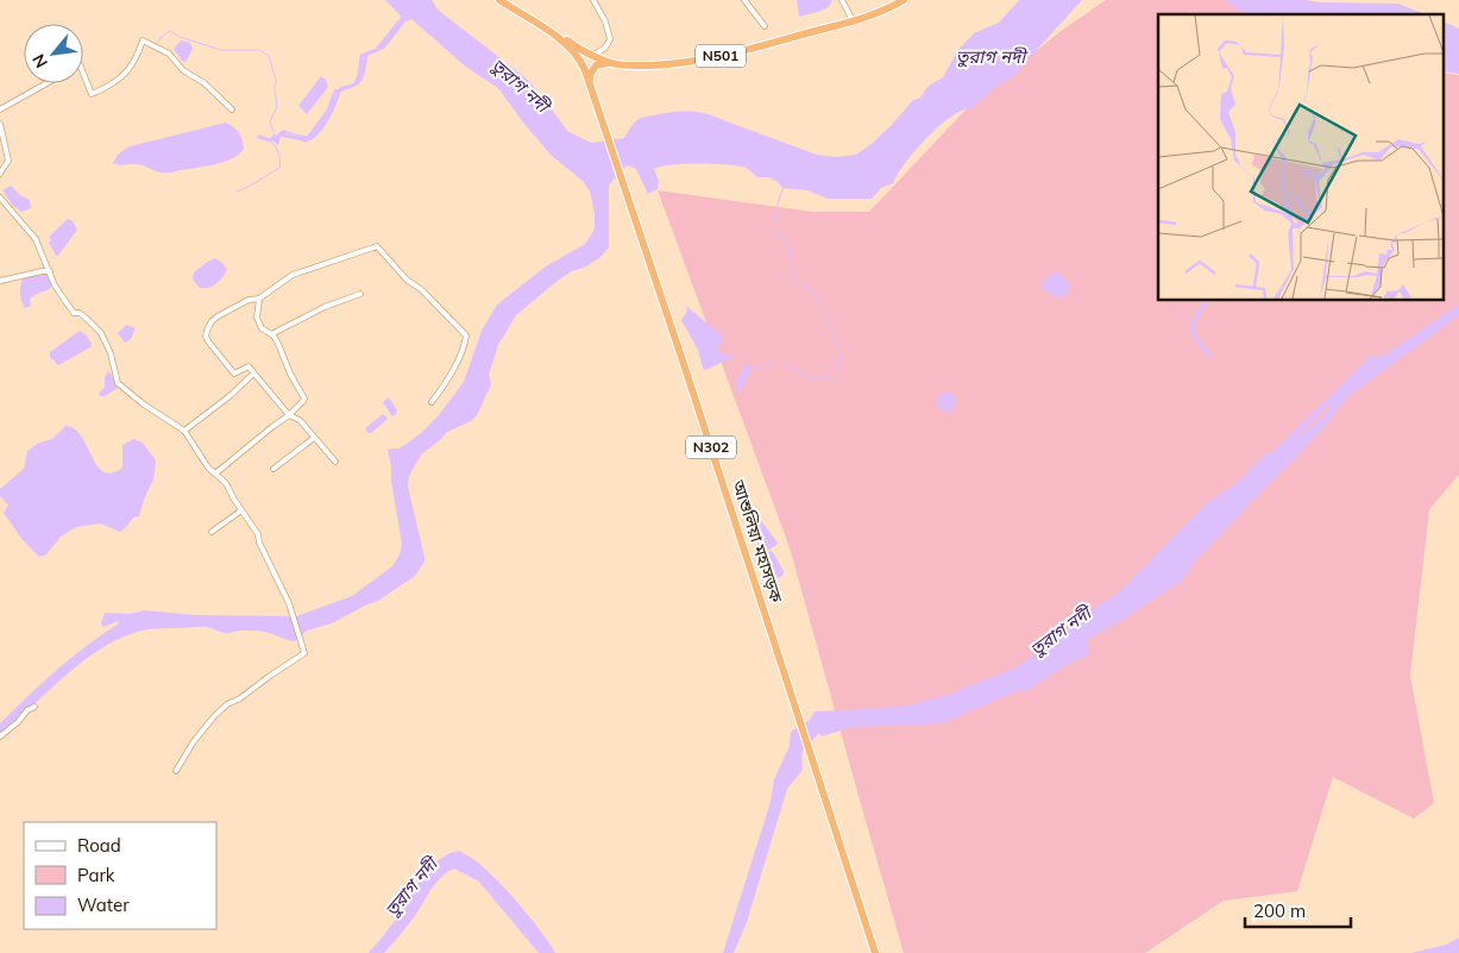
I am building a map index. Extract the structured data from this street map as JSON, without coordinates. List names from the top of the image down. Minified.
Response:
{"streets":{"highway":["N501","N302","আশুলিয়া মহাসড়ক"]},"crossings":[["N501","N302"],["N501","আশুলিয়া মহাসড়ক"],["N302","আশুলিয়া মহাসড়ক"]],"water":["তুরাগ নদী"],"legend":["Road","Park","Water"],"scale_bar":"200 m","north":"bottom left"}
